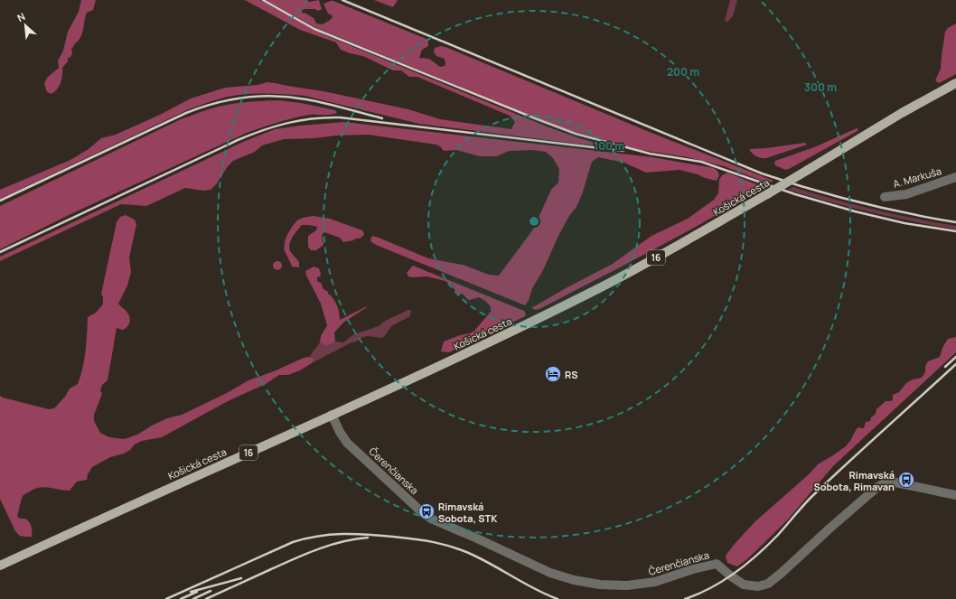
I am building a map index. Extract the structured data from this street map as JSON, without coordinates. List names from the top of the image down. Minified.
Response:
{"streets":{"main road":["Košická cesta","16"],"street":["A. Markuša","Čerenčianska"]},"crossings":[["Košická cesta","Čerenčianska"]],"places":{"hotel":["RS"],"bus stop":["Rimavská Sobota, Rimavan","Rimavská Sobota, STK"]},"north":"top left","rings":["200 m","300 m","100 m"]}
